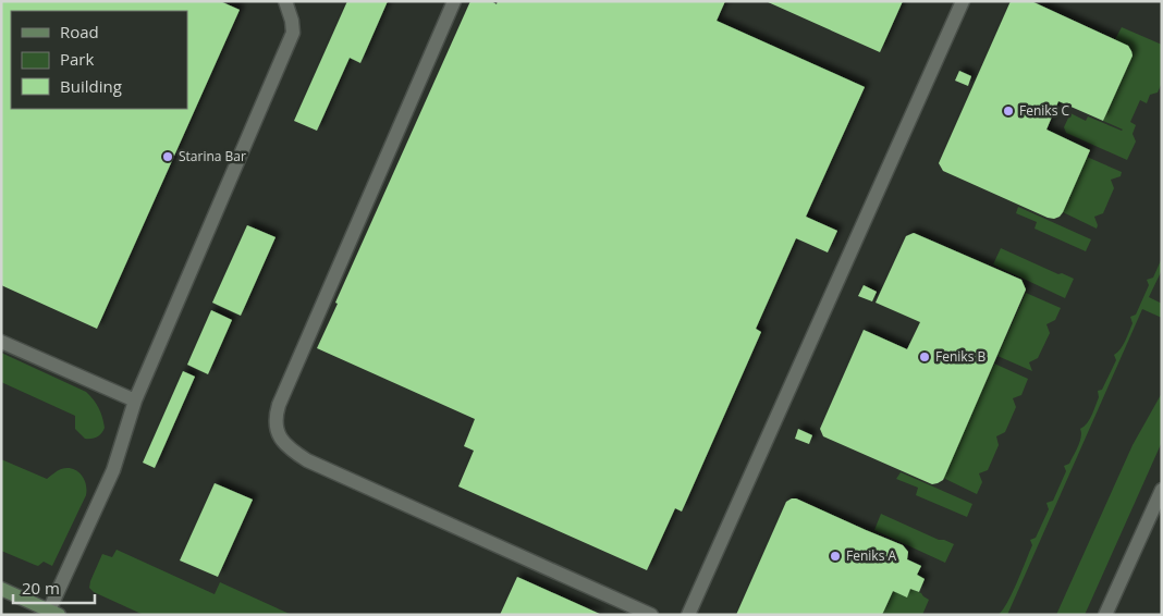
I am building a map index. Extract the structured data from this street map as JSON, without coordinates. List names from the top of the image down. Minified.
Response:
{"places":["Feniks C","Starina Bar","Feniks B","Feniks A"],"legend":["Road","Park","Building"],"scale_bar":"20 m"}
